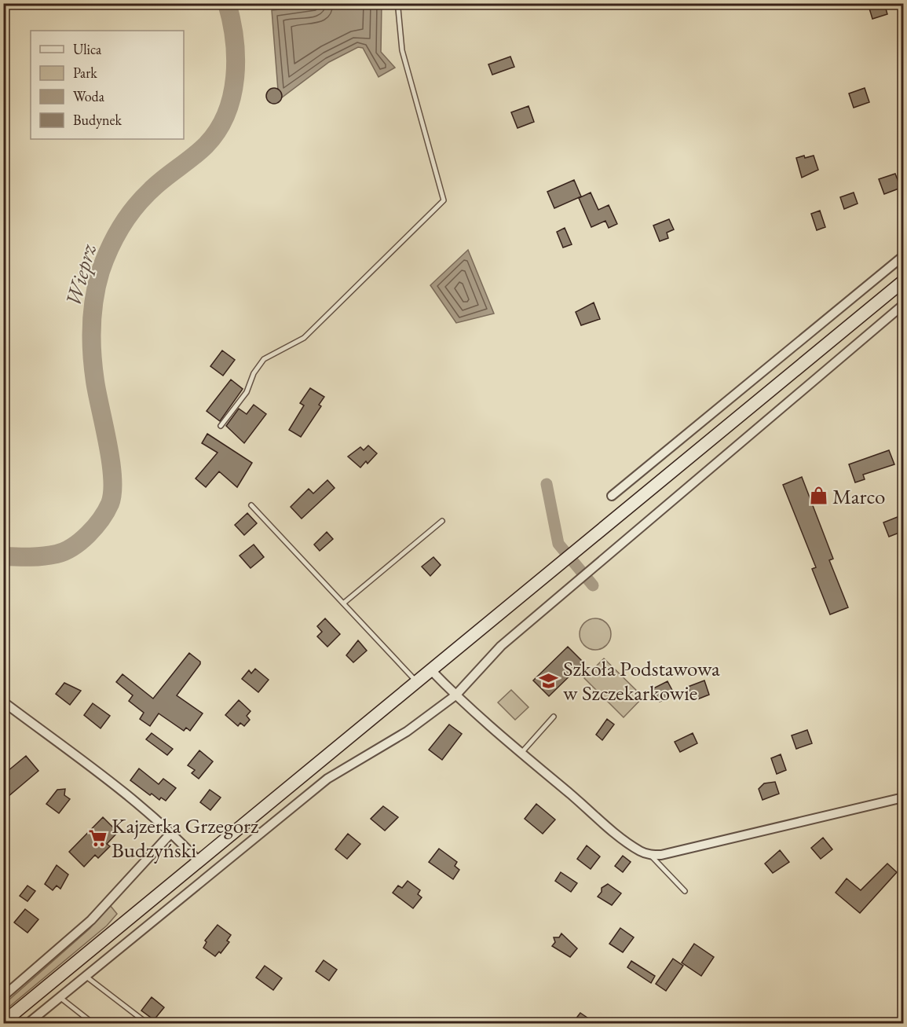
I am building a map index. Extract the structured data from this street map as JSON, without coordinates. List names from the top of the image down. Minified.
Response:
{"water":["Wieprz"],"places":{"shop":["Marco"],"school or university":["Szkoła Podstawowa w Szczekarkowie"],"supermarket":["Kajzerka Grzegorz Budzyński"]},"legend":["Ulica","Park","Woda","Budynek"]}
